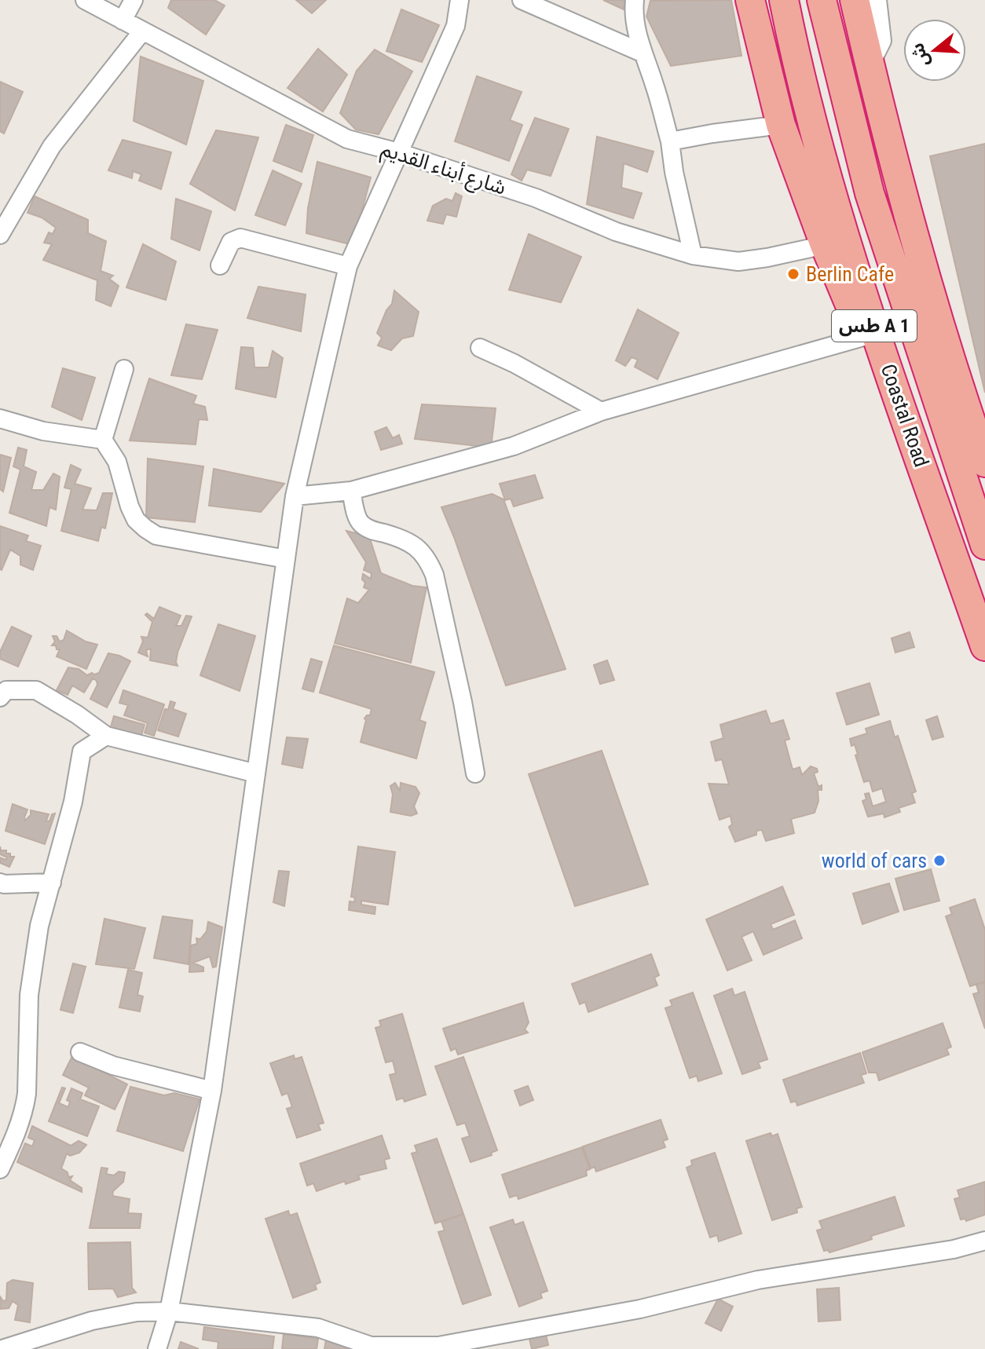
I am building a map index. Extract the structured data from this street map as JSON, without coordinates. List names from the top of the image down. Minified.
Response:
{"streets":{"highway":["طس A 1","Coastal Road"],"street":["شارع أبناء القديم"]},"places":["Berlin Cafe","world of cars"],"north":"left"}
